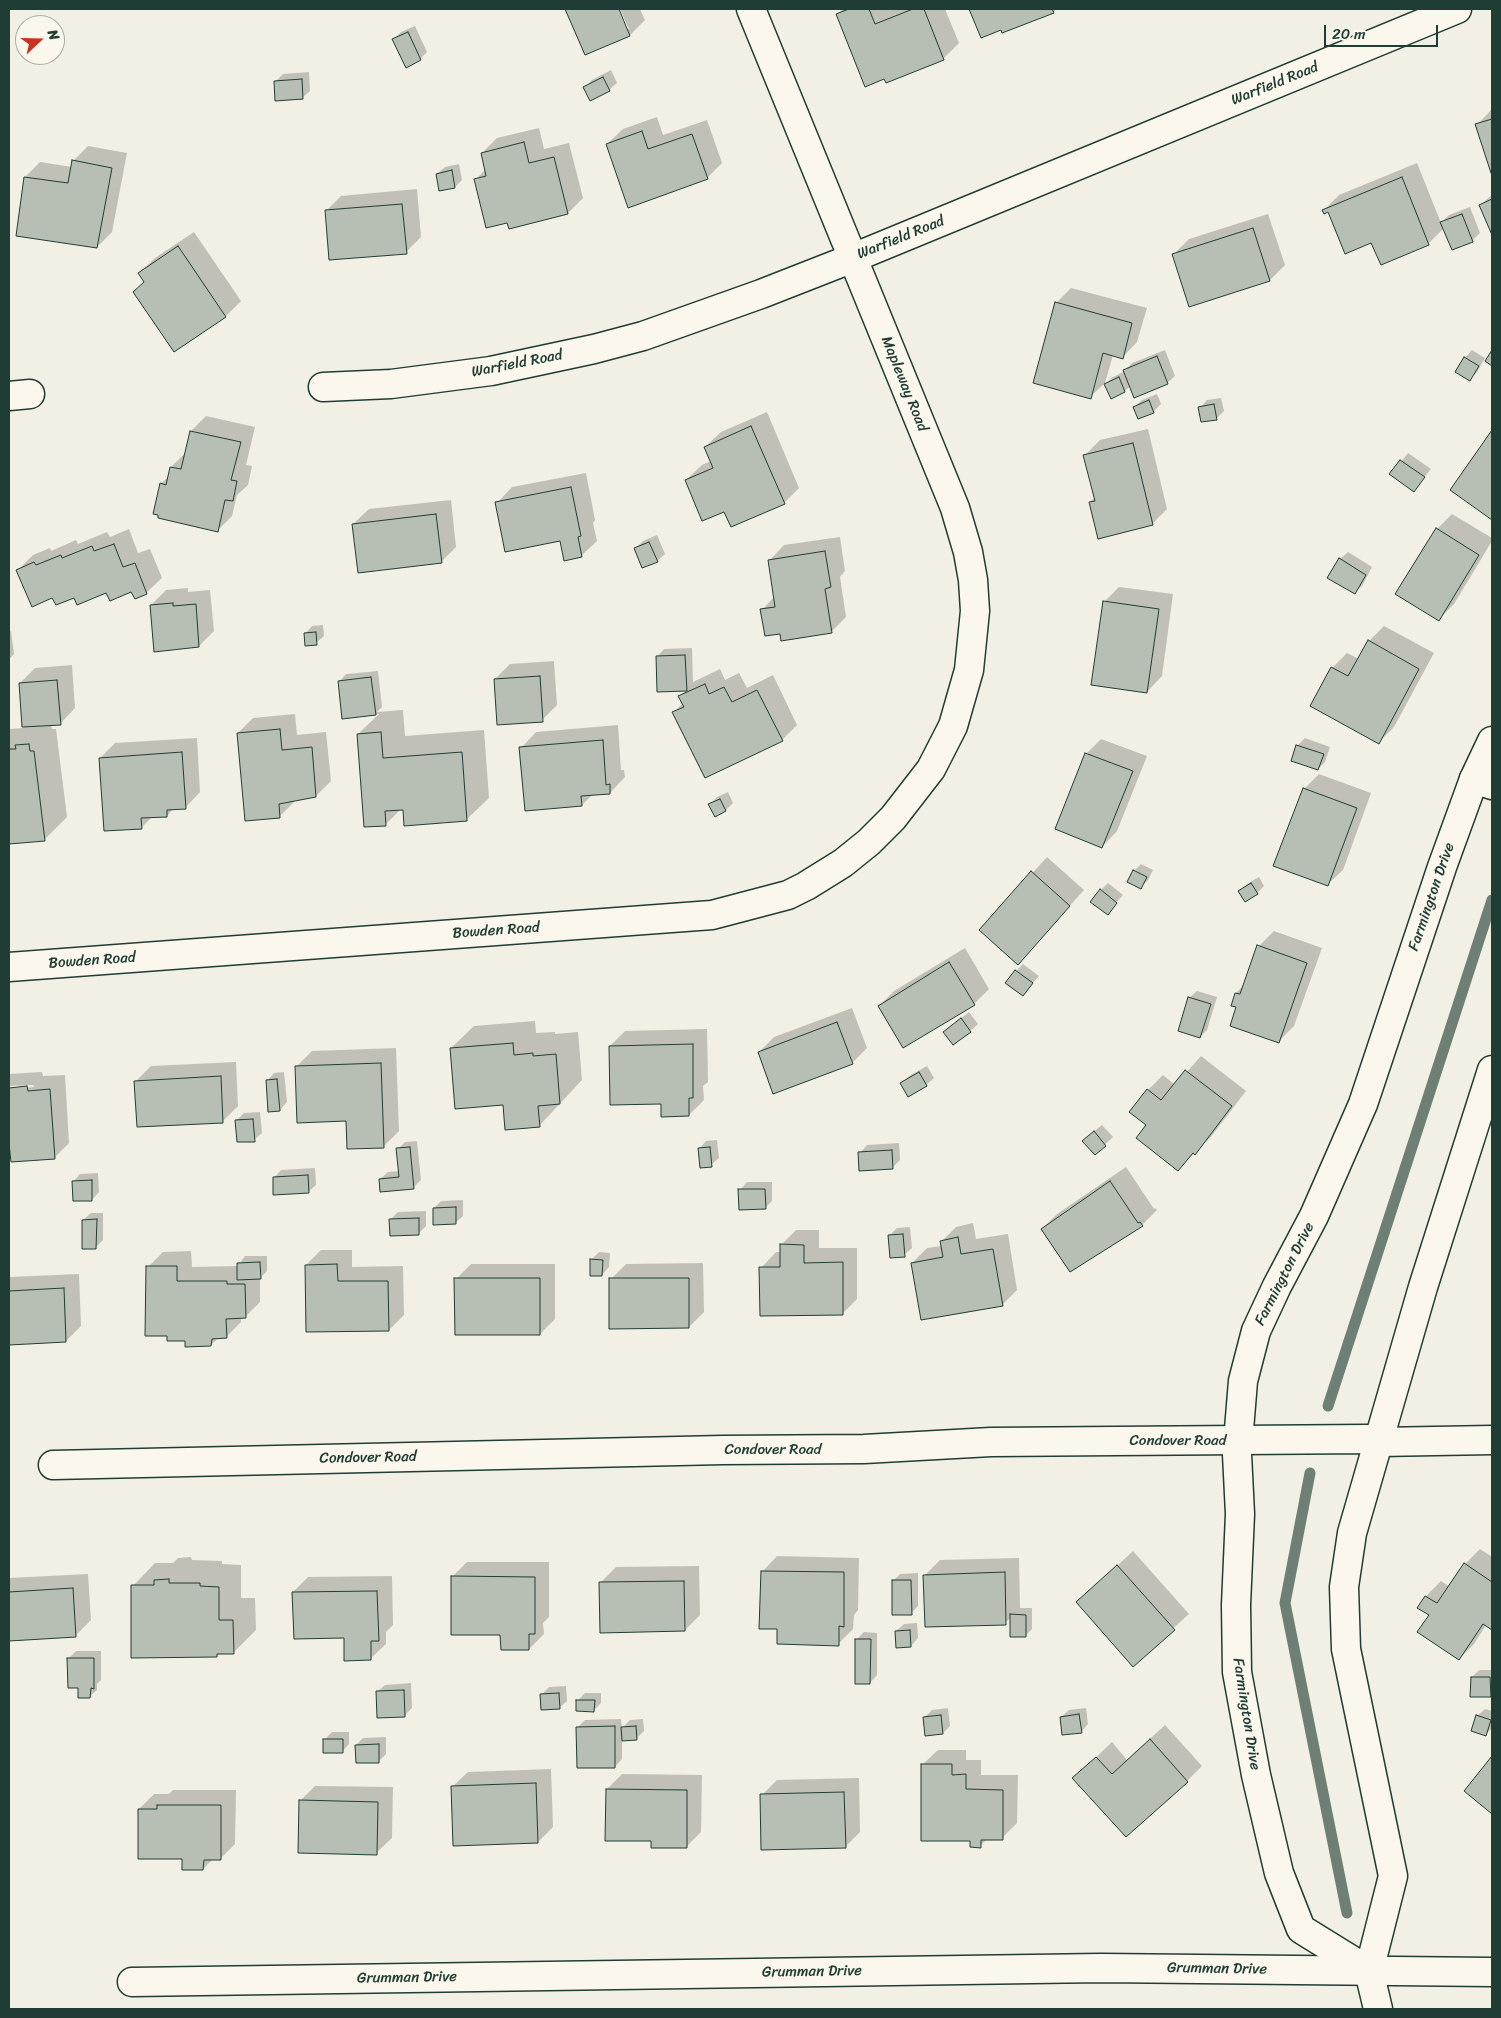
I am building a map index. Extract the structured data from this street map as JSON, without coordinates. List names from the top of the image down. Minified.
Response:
{"streets":{"street":["Warfield Road","Mapleway Road","Farmington Drive","Bowden Road","Condover Road","Grumman Drive"]},"crossings":[["Warfield Road","Mapleway Road"],["Mapleway Road","Bowden Road"],["Farmington Drive","Condover Road"],["Farmington Drive","Grumman Drive"]],"scale_bar":"20 m","north":"right"}
